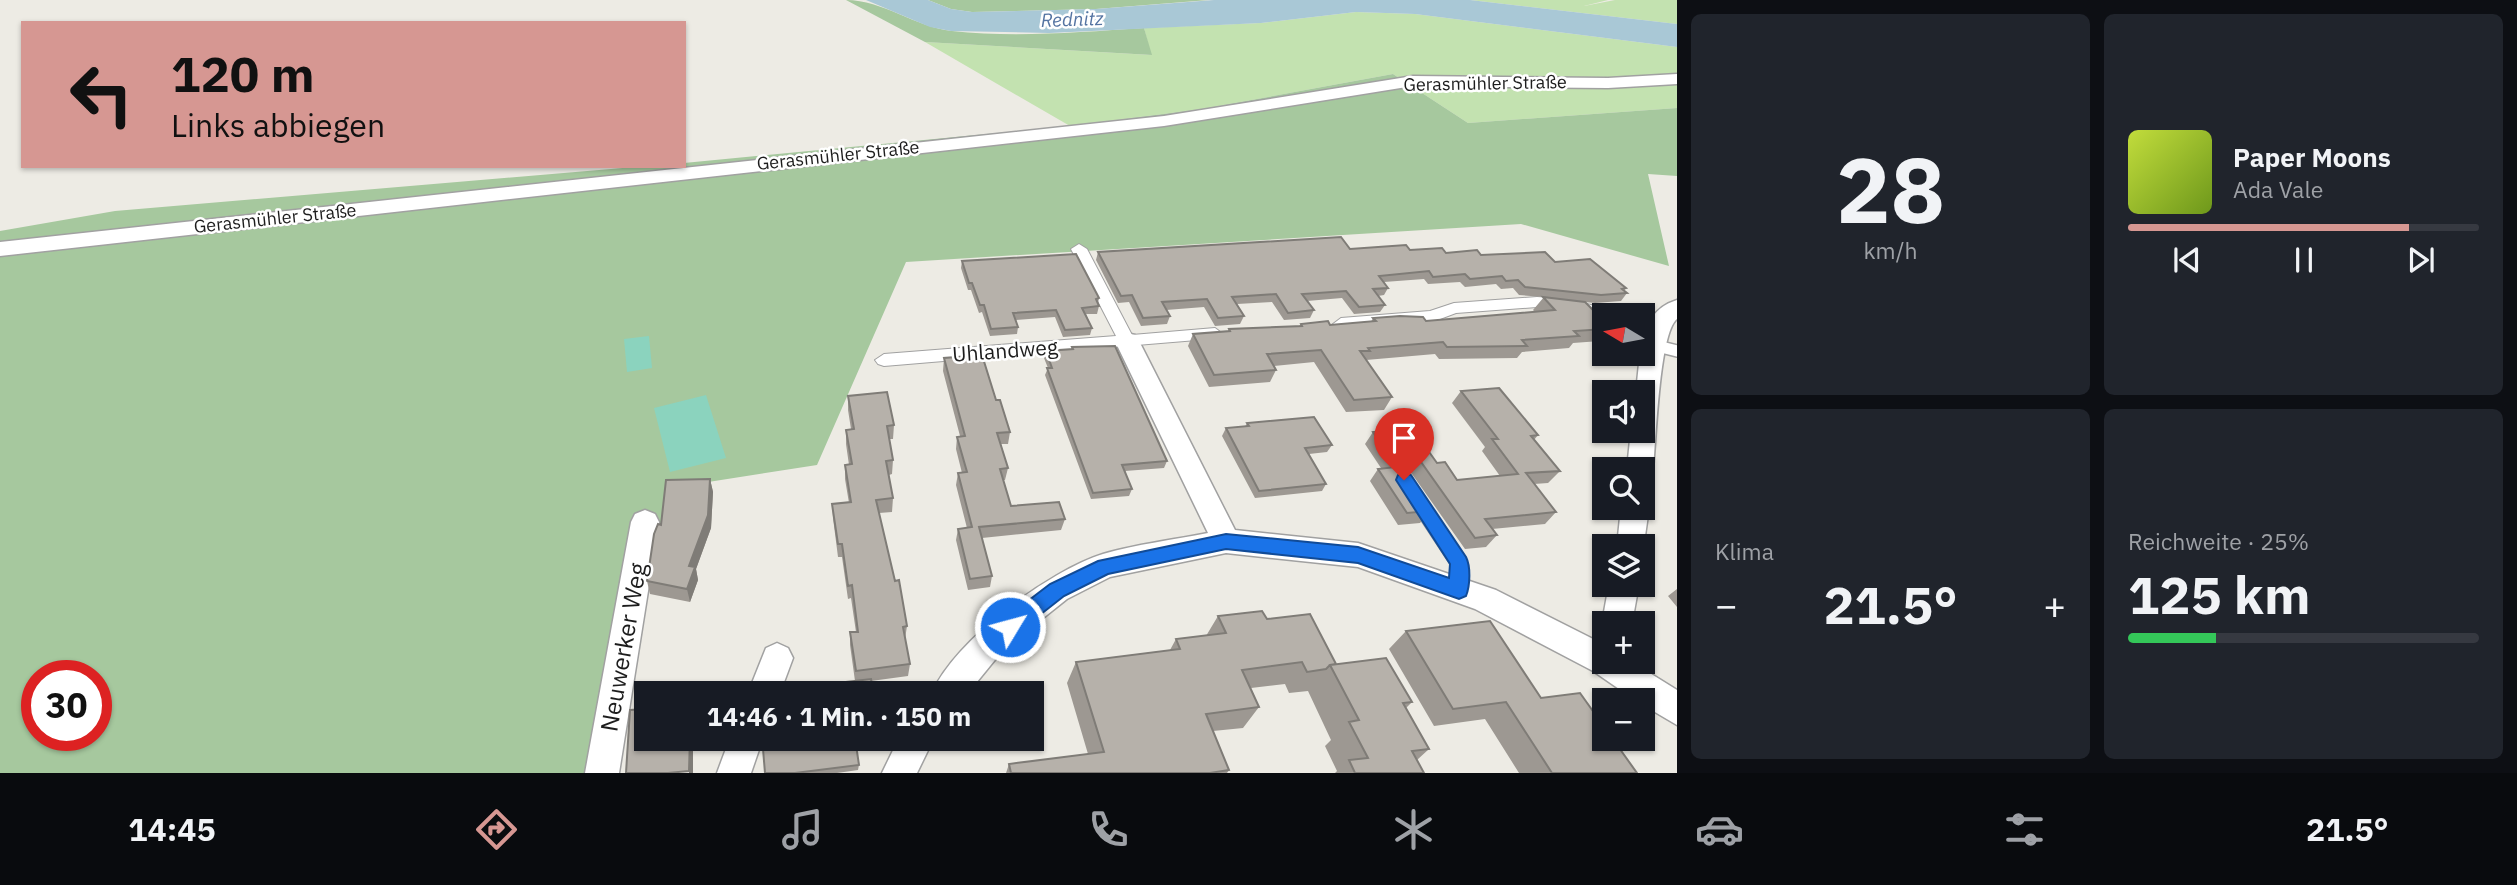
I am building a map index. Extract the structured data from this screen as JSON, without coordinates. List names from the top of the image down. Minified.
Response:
{"streets":{"street":["Gerasmühler Straße","Uhlandweg","Neuwerker Weg"]},"water":["Rednitz"],"north":"left","page":{"tile":[["28","km/h"],"Klima",["Reichweite · 25%","125 km"]],"turn":["120 m","Links abbiegen"],"song":["Paper Moons","Ada Vale"],"map_buttons":["+","−"],"heat":["−","21.5°","+"],"limit":"30","trip":"14:46 · 1 Min. · 150 m","tabs":["14:45","21.5°"]}}
